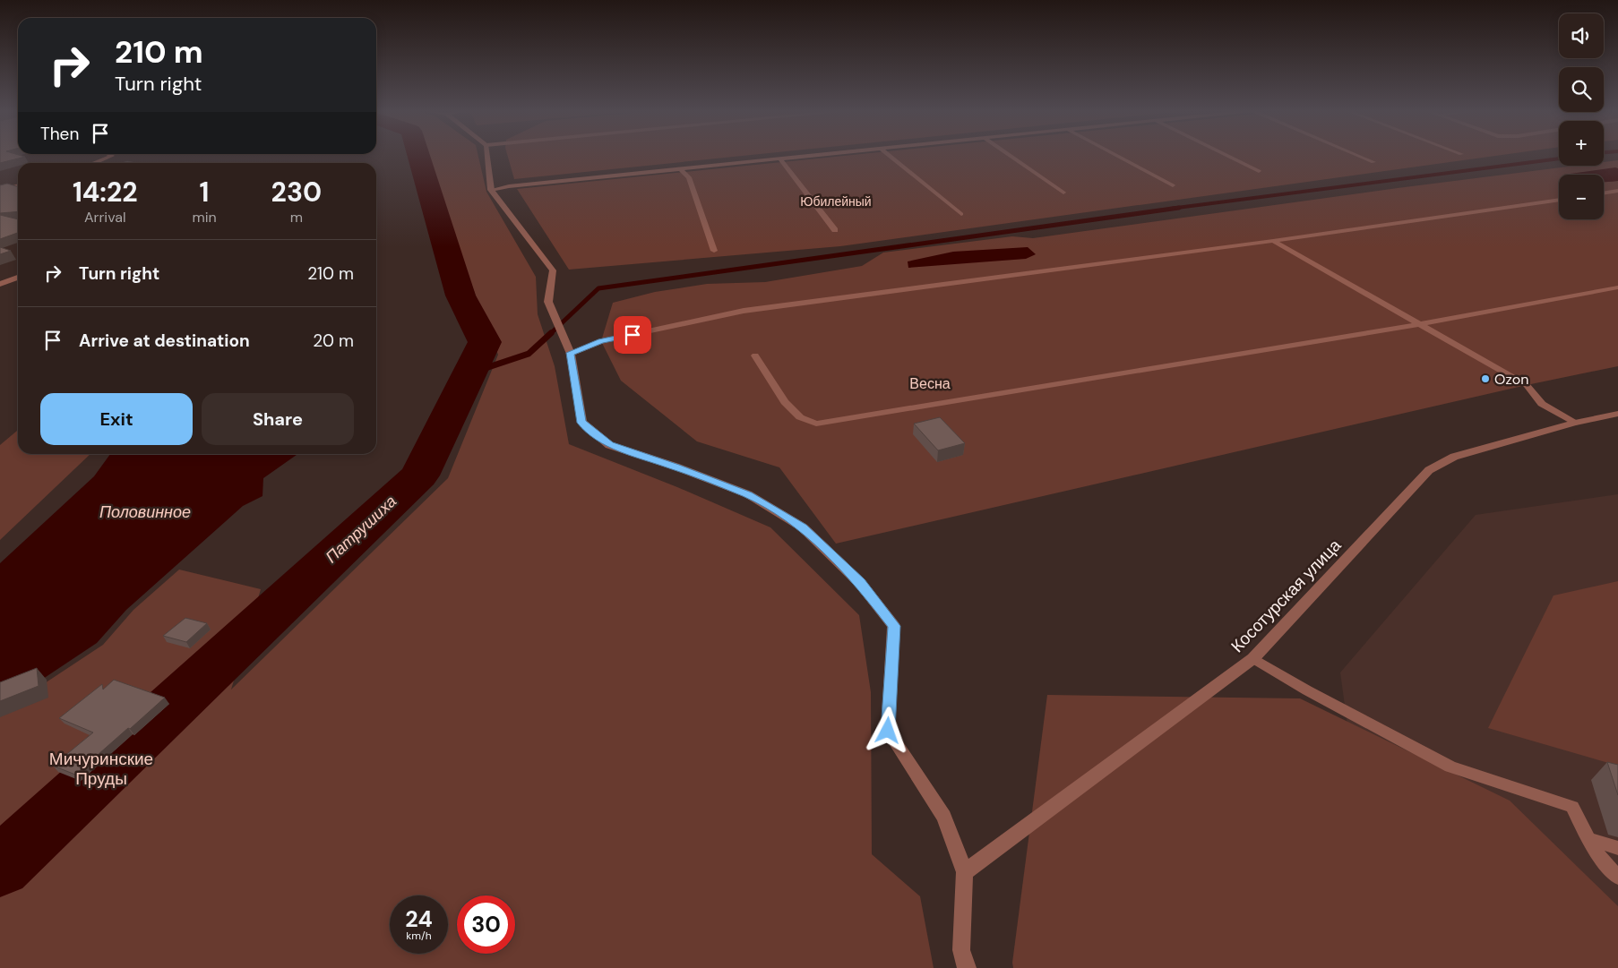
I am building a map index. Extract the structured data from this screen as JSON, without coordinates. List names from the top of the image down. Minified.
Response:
{"streets":{"street":["Косотурская улица"]},"water":["Половинное","Патрушиха"],"parks":["Юбилейный","Весна","Мичуринские Пруды"],"places":["Ozon"],"page":{"map_buttons":["+","−"],"turn":["210 m","Turn right"],"then":"Then","eta":["14:22","Arrival","1","min","230","m"],"list":[{"name":"Turn right","value":"210 m"},{"name":"Arrive at destination","value":"20 m"}],"buttons":["Exit","Share"],"speed":"24 km/h","limit":"30"}}
